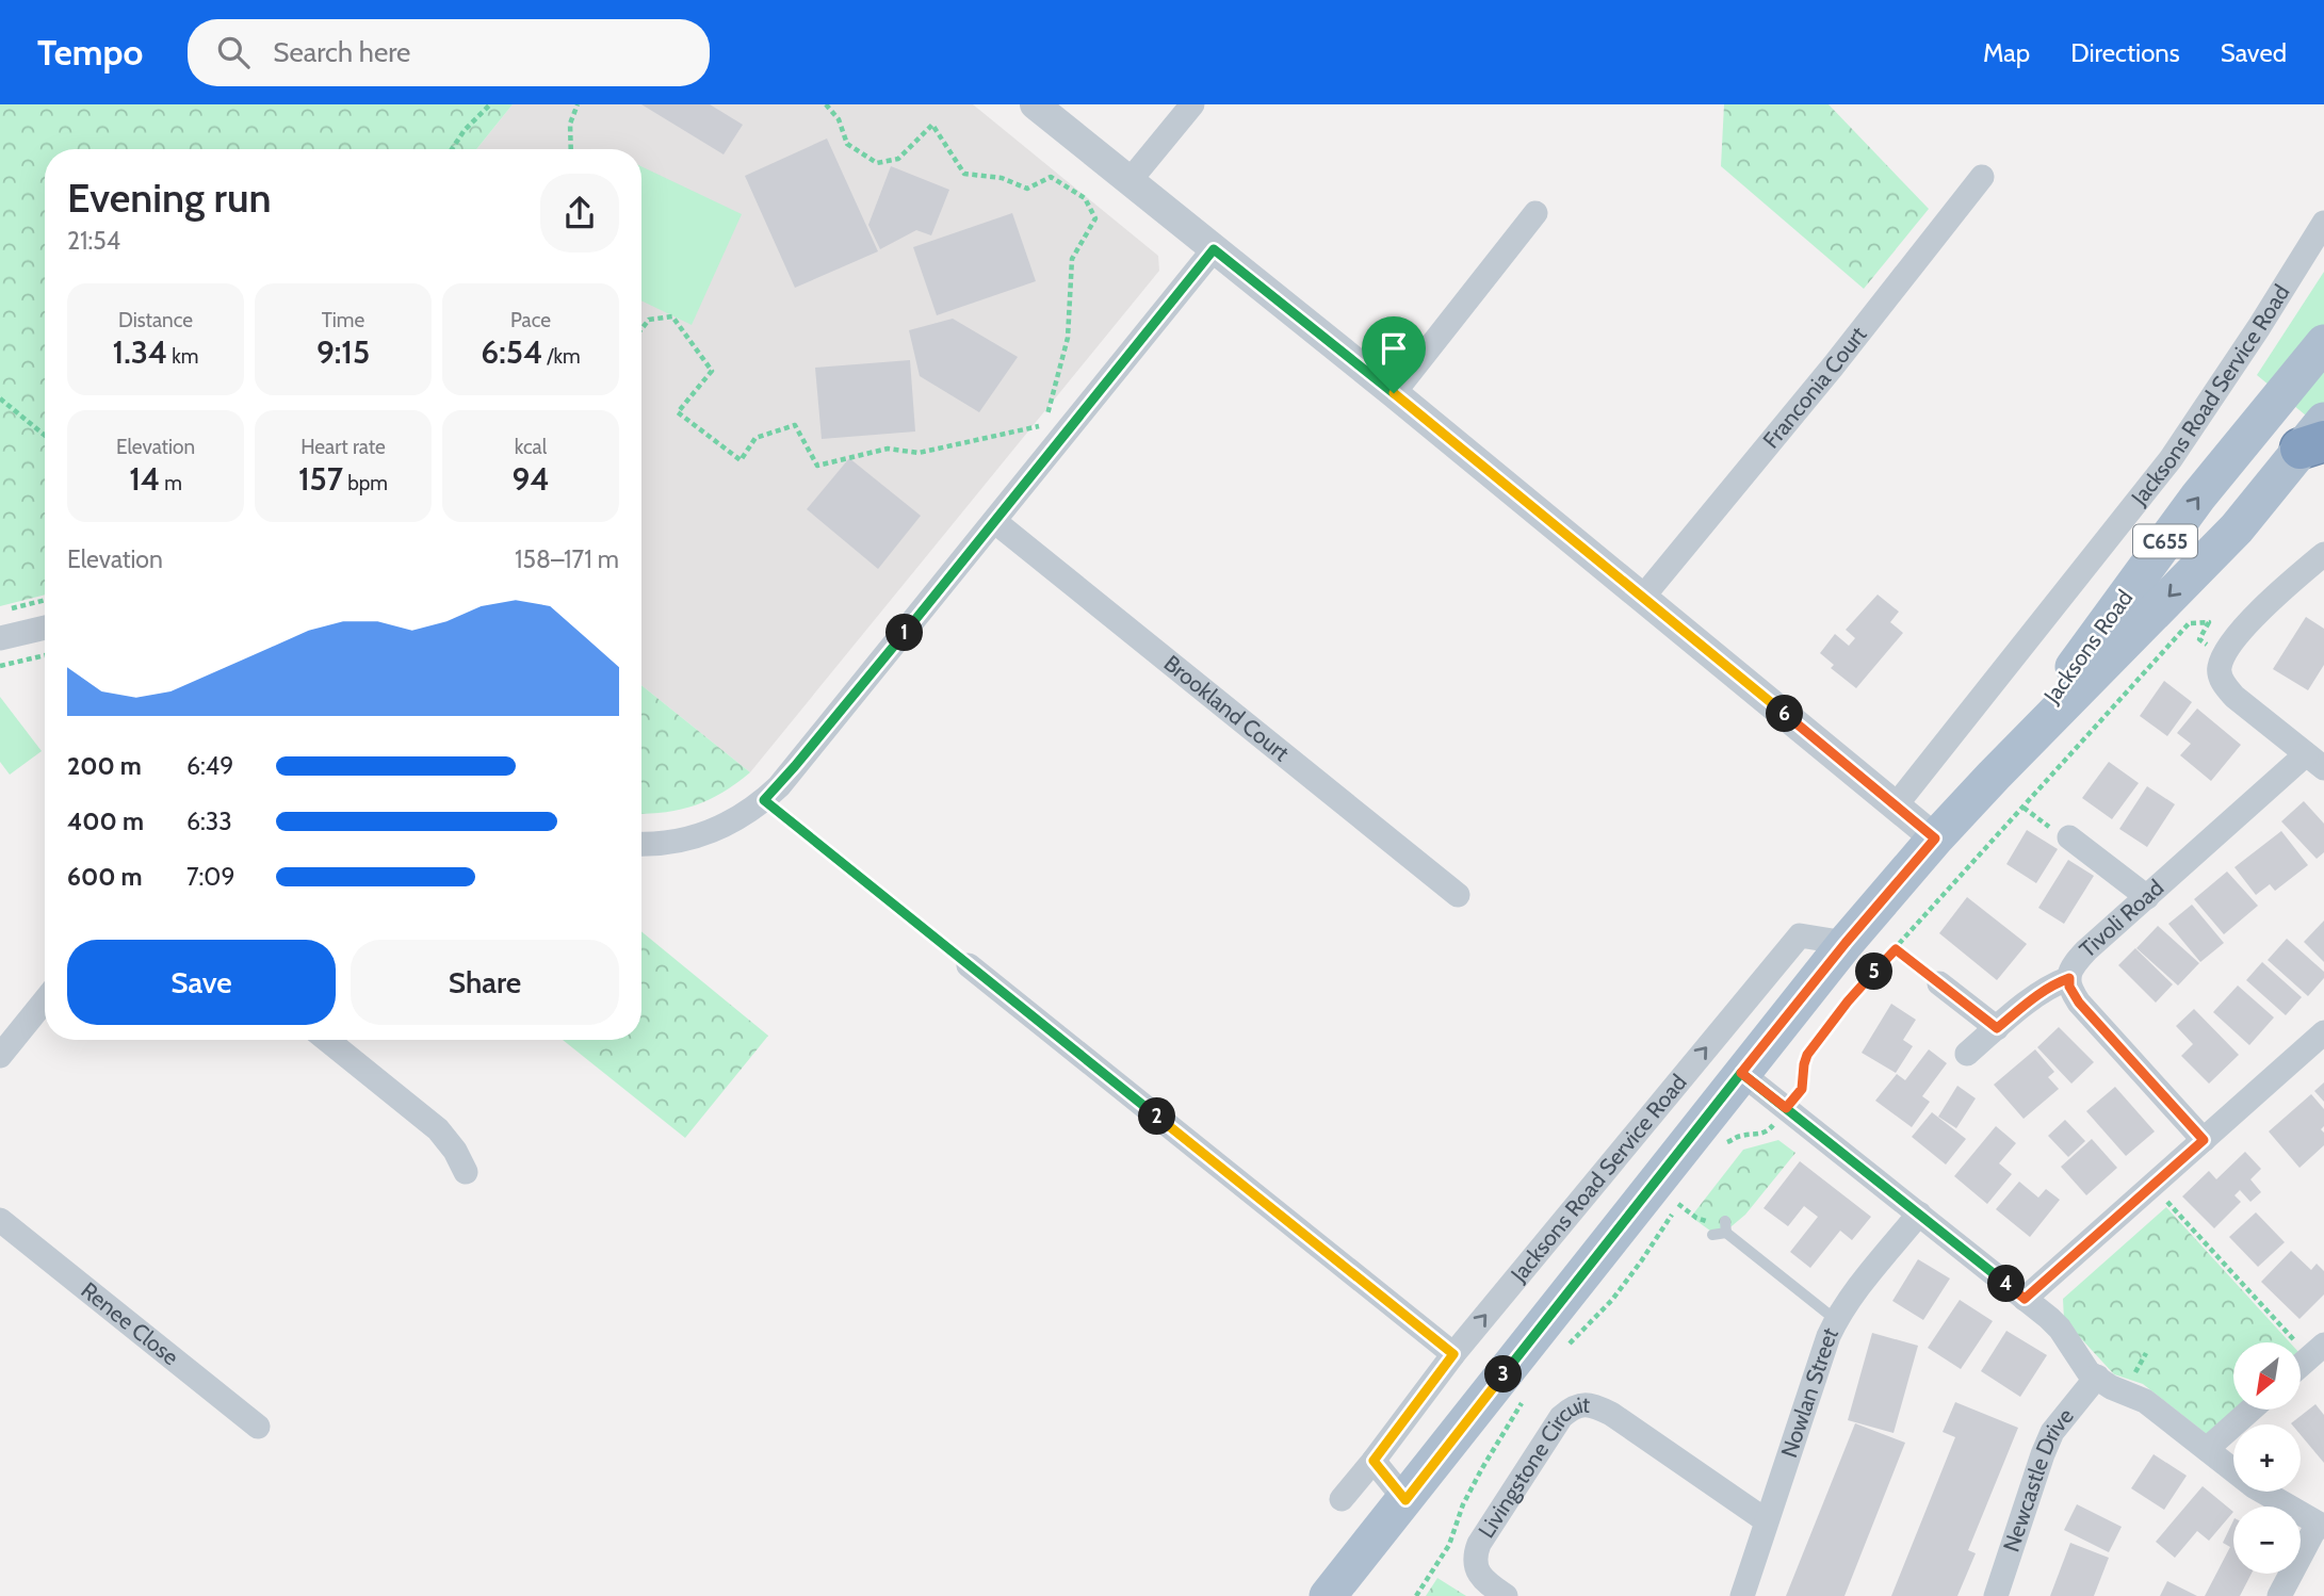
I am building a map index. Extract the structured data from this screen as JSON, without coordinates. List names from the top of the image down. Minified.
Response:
{"streets":{"main road":["C655","Jacksons Road"],"street":["Franconia Court","Jacksons Road Service Road","Brookland Court","Tivoli Road","Renee Close","Nowlan Street","Livingstone Circuit","Newcastle Drive"]},"crossings":[["Jacksons Road Service Road","Jacksons Road"],["Nowlan Street","Livingstone Circuit"]],"one_way":["Jacksons Road Service Road"],"north":"bottom left","page":{"header":"Tempo","search":"Search here","nav":["Map","Directions","Saved"],"heading":["Evening run","21:54"],"stats":[["Distance","1.34 km"],["Time","9:15"],["Pace","6:54 /km"],["Elevation","14 m"],["Heart rate","157 bpm"],["kcal","94"]],"chart":["Elevation","158–171 m"],"pins":["1","6","5","2","4","3"],"list":[{"name":"200 m","note":"6:49"},{"name":"400 m","note":"6:33"},{"name":"600 m","note":"7:09"}],"buttons":["Save","Share"],"map_buttons":["+","−"]}}
